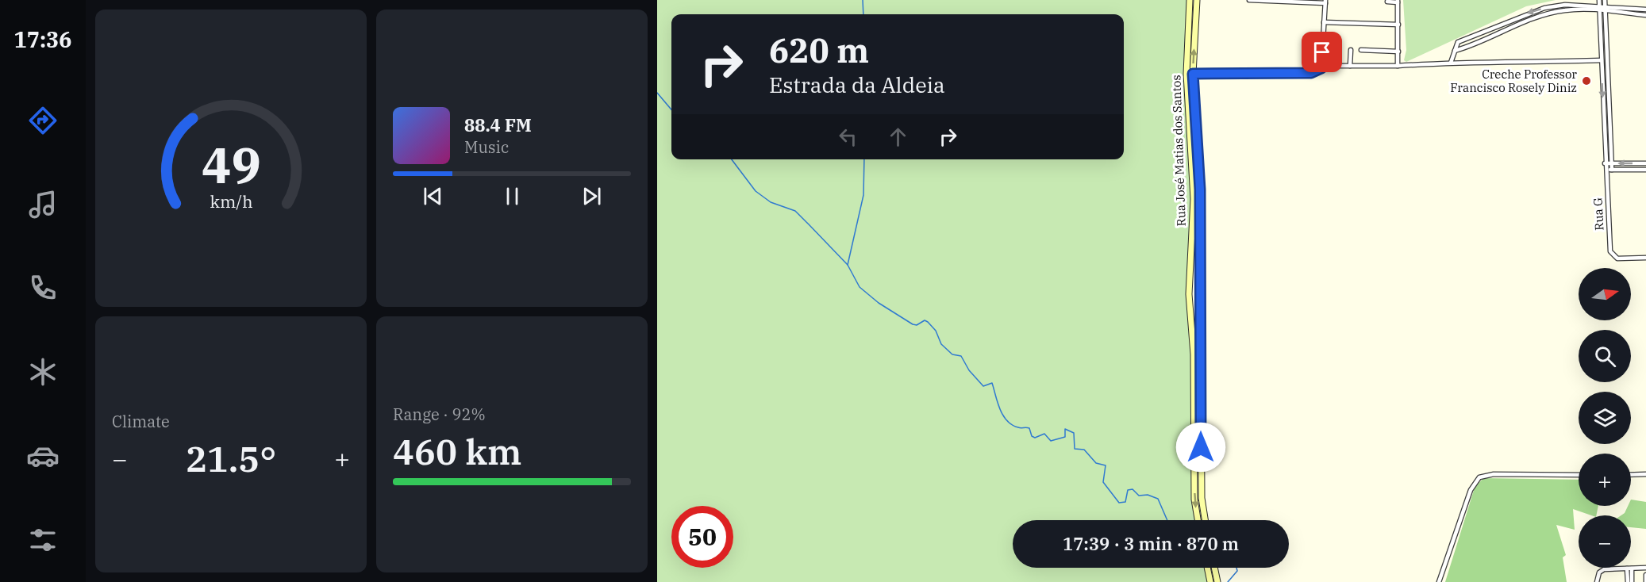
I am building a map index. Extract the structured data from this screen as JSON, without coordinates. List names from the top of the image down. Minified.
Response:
{"streets":{"main road":["Rua José Matias dos Santos"],"street":["Rua G"]},"places":["Creche Professor Francisco Rosely Diniz"],"north":"right","page":{"tabs":"17:36","turn":["620 m","Estrada da Aldeia"],"song":["88.4 FM","Music"],"map_buttons":["+","−"],"tile":["Climate",["Range · 92%","460 km"]],"heat":["−","21.5°","+"],"limit":"50","trip":"17:39 · 3 min · 870 m","gauge":["49","km/h"]}}
